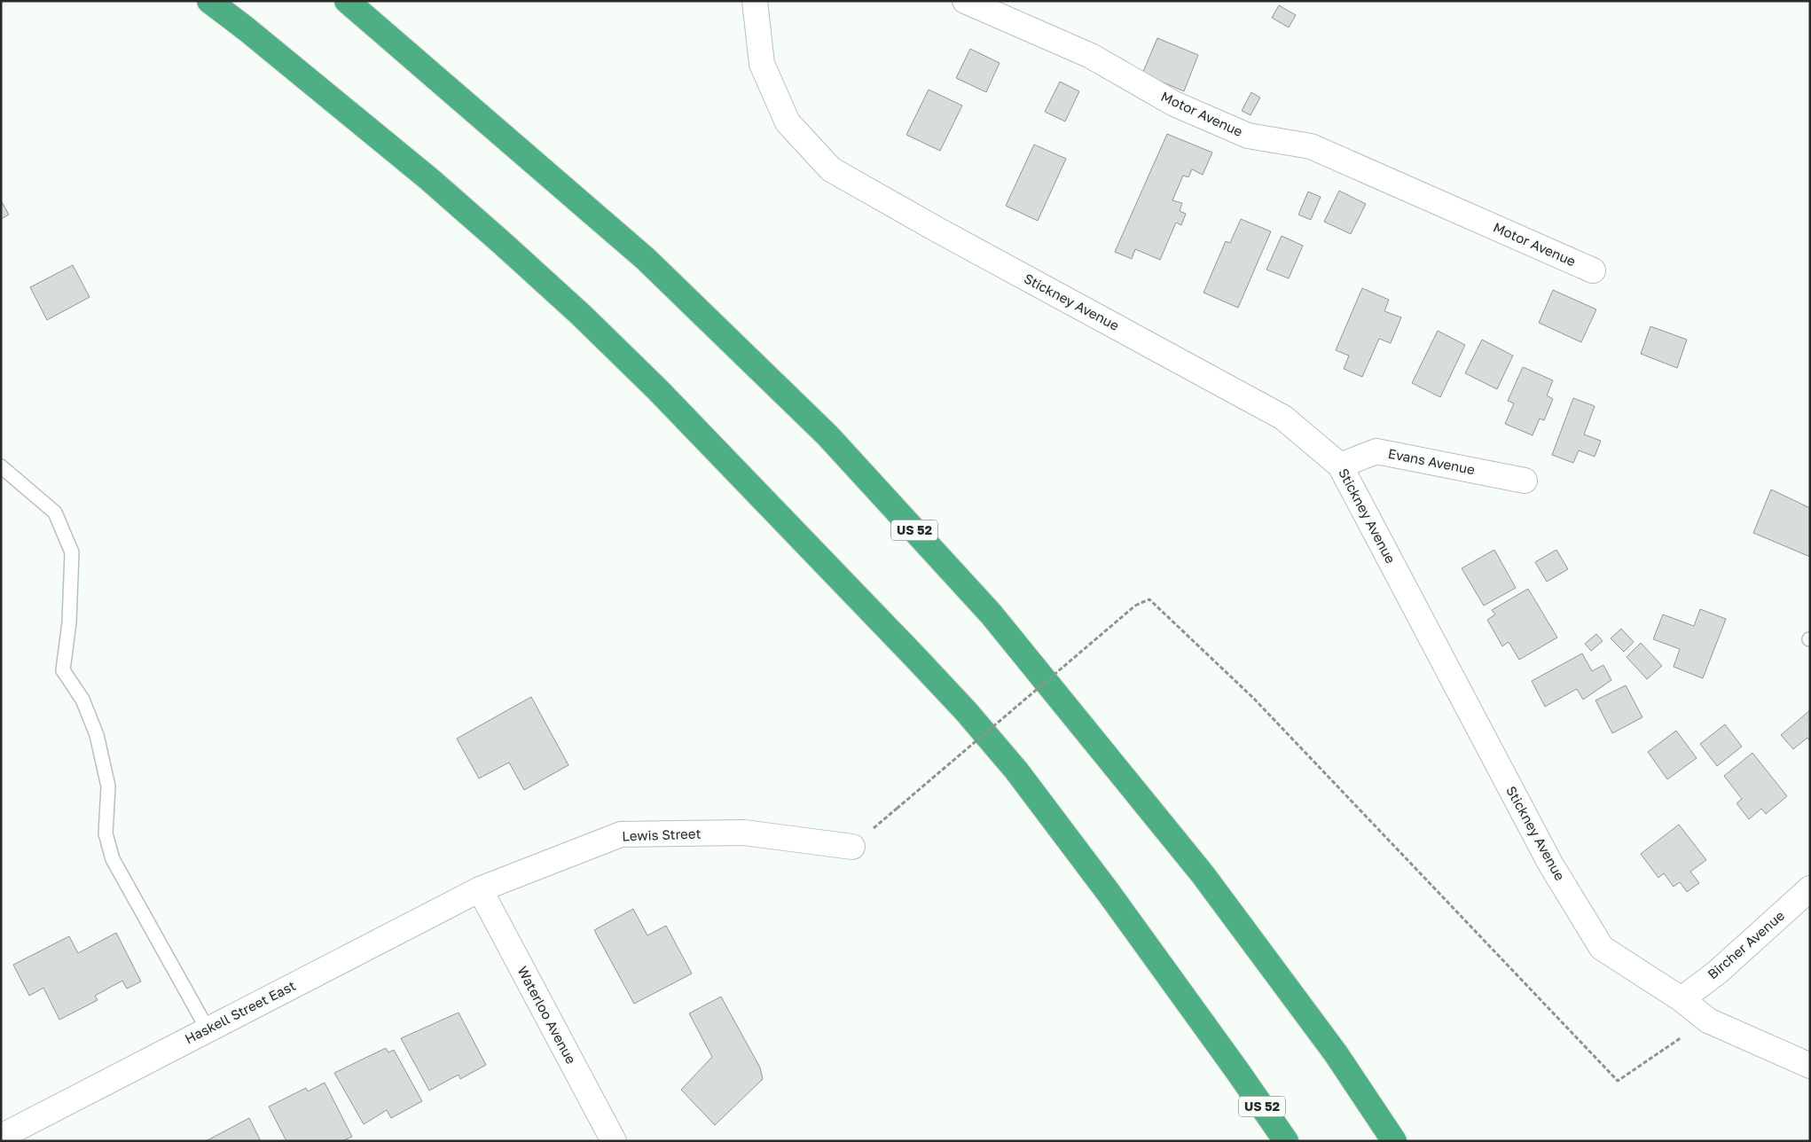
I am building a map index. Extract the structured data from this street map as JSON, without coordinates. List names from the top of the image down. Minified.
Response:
{"streets":{"highway":["US 52"],"street":["Motor Avenue","Stickney Avenue","Evans Avenue","Lewis Street","Bircher Avenue","Haskell Street East","Waterloo Avenue"]},"crossings":[["Stickney Avenue","Evans Avenue"],["Stickney Avenue","Bircher Avenue"],["Lewis Street","Haskell Street East"],["Lewis Street","Waterloo Avenue"],["Haskell Street East","Waterloo Avenue"]]}
